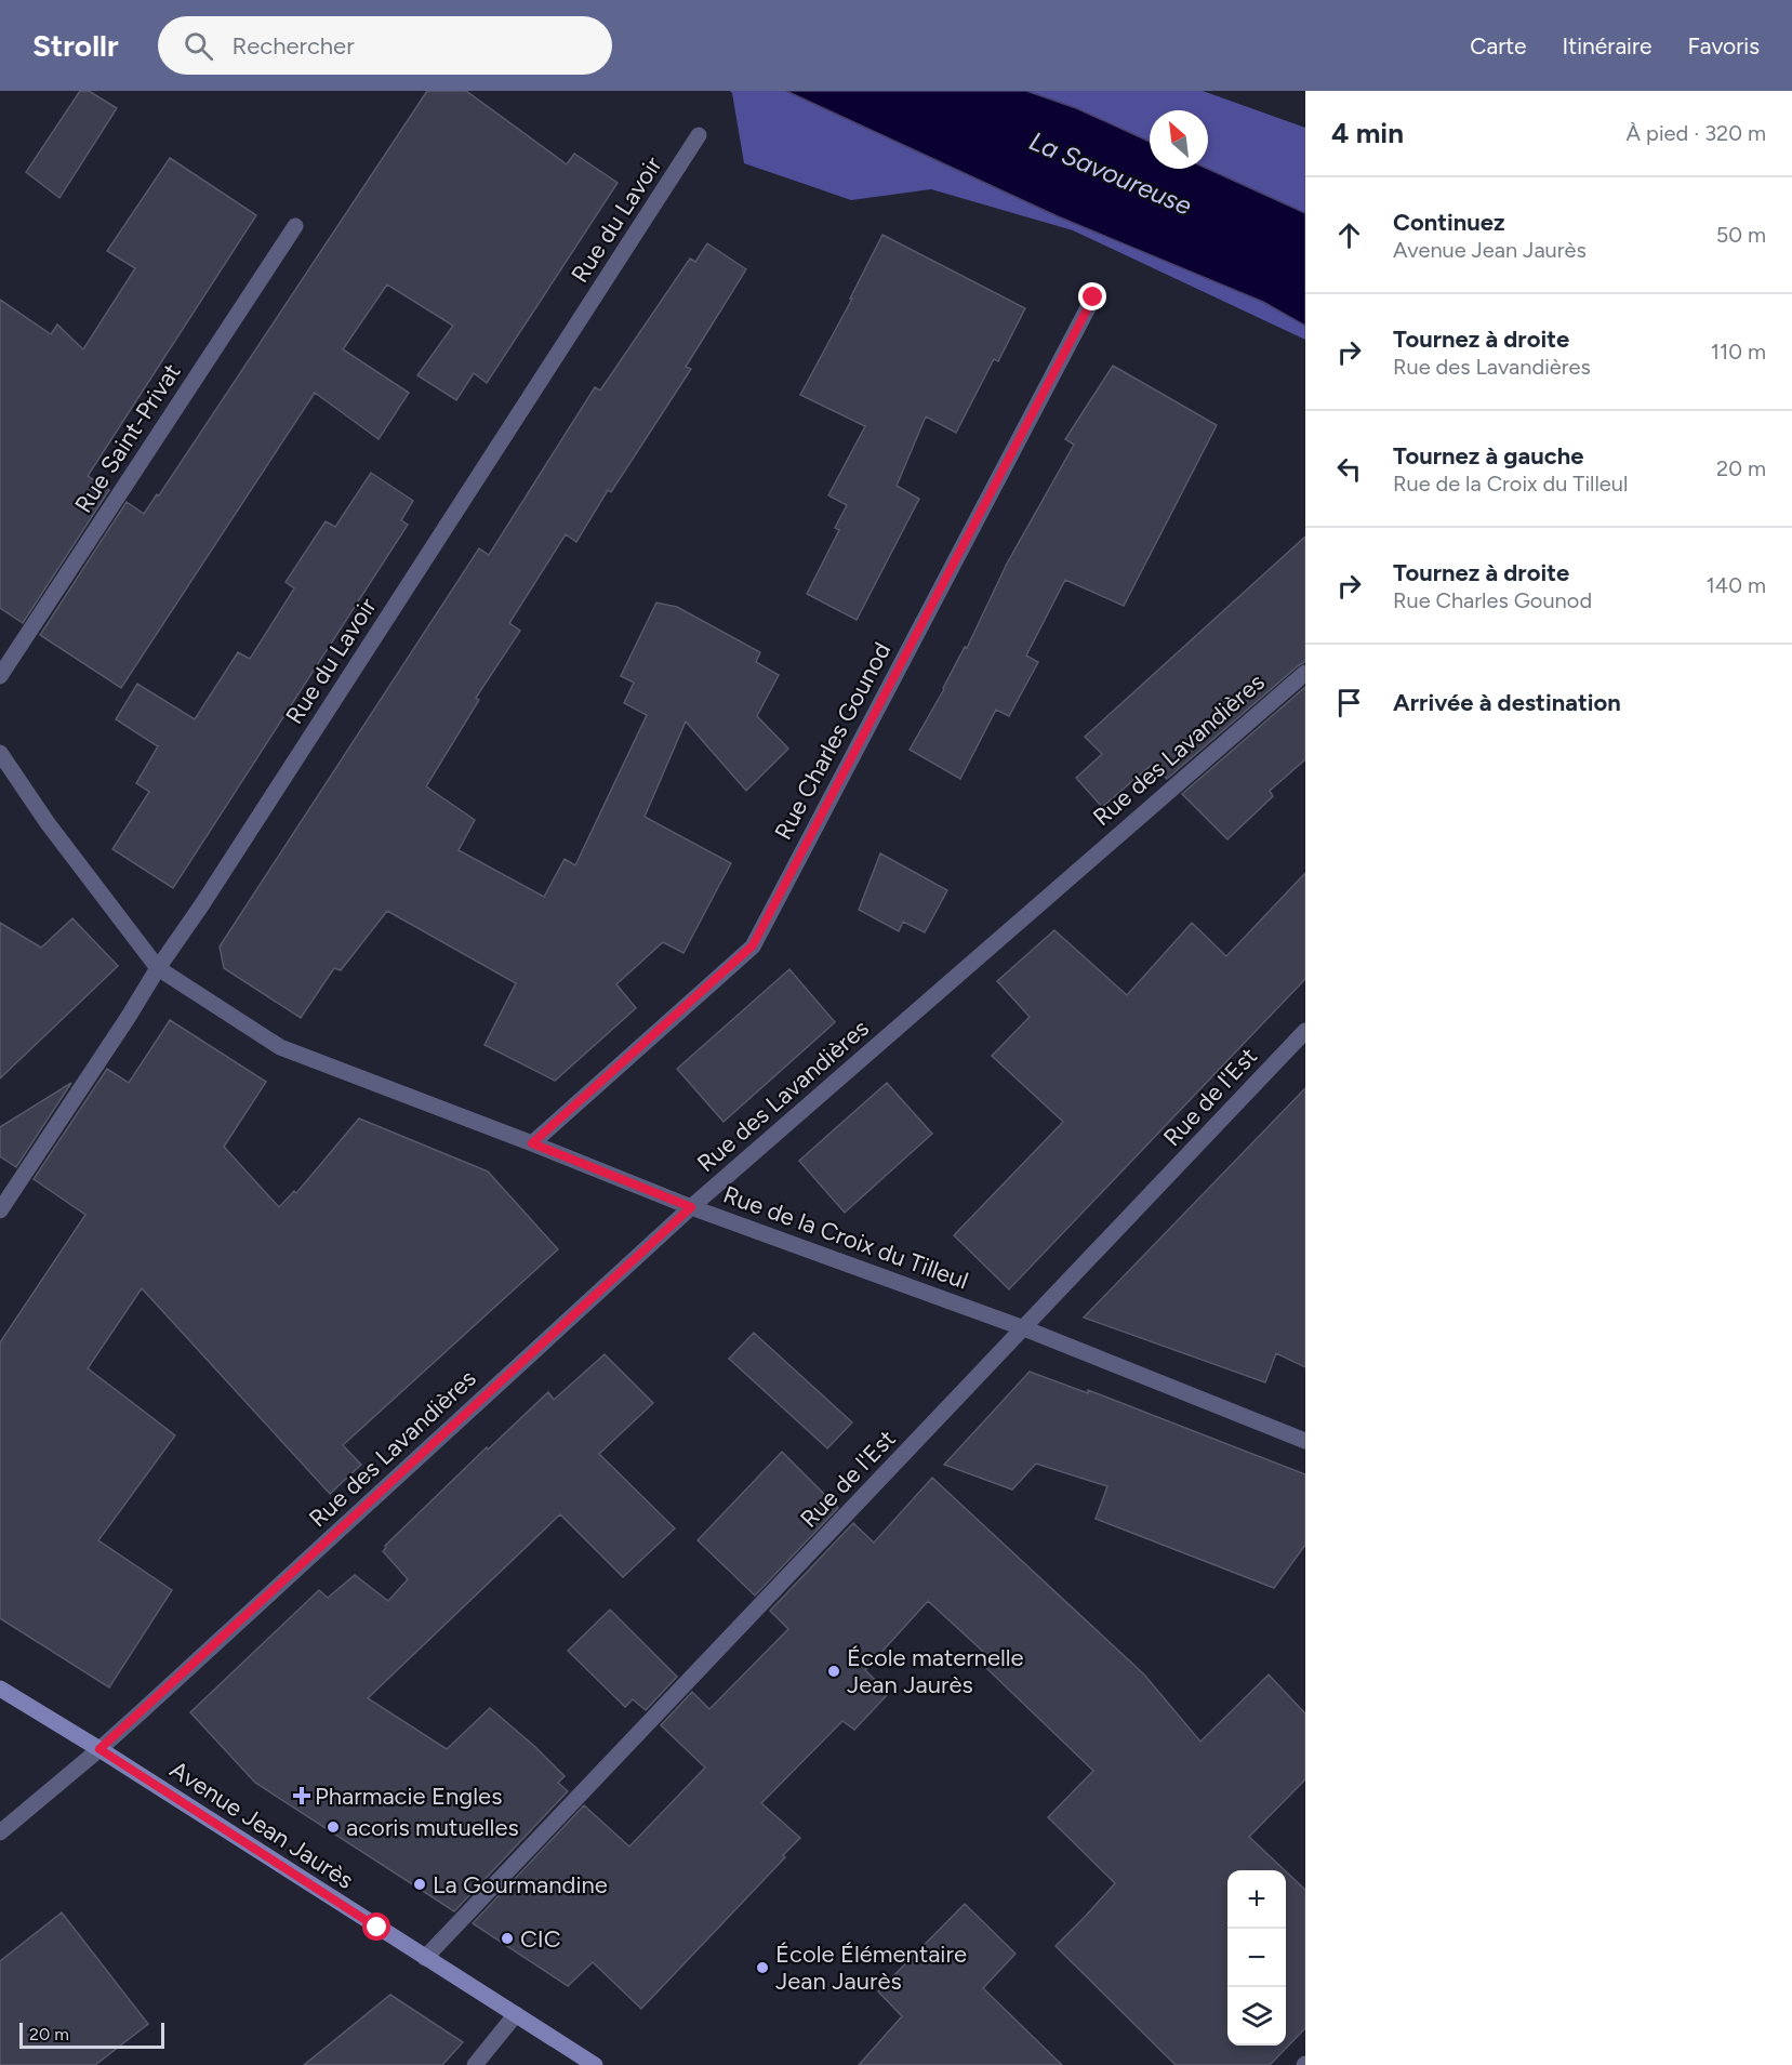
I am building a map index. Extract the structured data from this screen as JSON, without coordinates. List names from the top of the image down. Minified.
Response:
{"streets":{"main road":["Avenue Jean Jaurès"],"street":["Rue du Lavoir","Rue Saint-Privat","Rue Charles Gounod","Rue des Lavandières","Rue de l'Est","Rue de la Croix du Tilleul"]},"crossings":[["Rue du Lavoir","Rue de la Croix du Tilleul"],["Rue Charles Gounod","Rue de la Croix du Tilleul"],["Rue des Lavandières","Rue de la Croix du Tilleul"],["Rue des Lavandières","Avenue Jean Jaurès"],["Rue de l'Est","Rue de la Croix du Tilleul"],["Rue de l'Est","Avenue Jean Jaurès"]],"water":["La Savoureuse"],"places":{"other":["École maternelle Jean Jaurès","acoris mutuelles","La Gourmandine","CIC","École Élémentaire Jean Jaurès"],"health":["Pharmacie Engles"]},"scale_bar":"20 m","north":"top left","page":{"header":"Strollr","search":"Rechercher","nav":["Carte","Itinéraire","Favoris"],"heading":["4 min","À pied · 320 m"],"list":[["Continuez","Avenue Jean Jaurès","50 m"],["Tournez à droite","Rue des Lavandières","110 m"],["Tournez à gauche","Rue de la Croix du Tilleul","20 m"],["Tournez à droite","Rue Charles Gounod","140 m"],"Arrivée à destination"],"map_buttons":["+","−"],"scale":"20 m"}}
